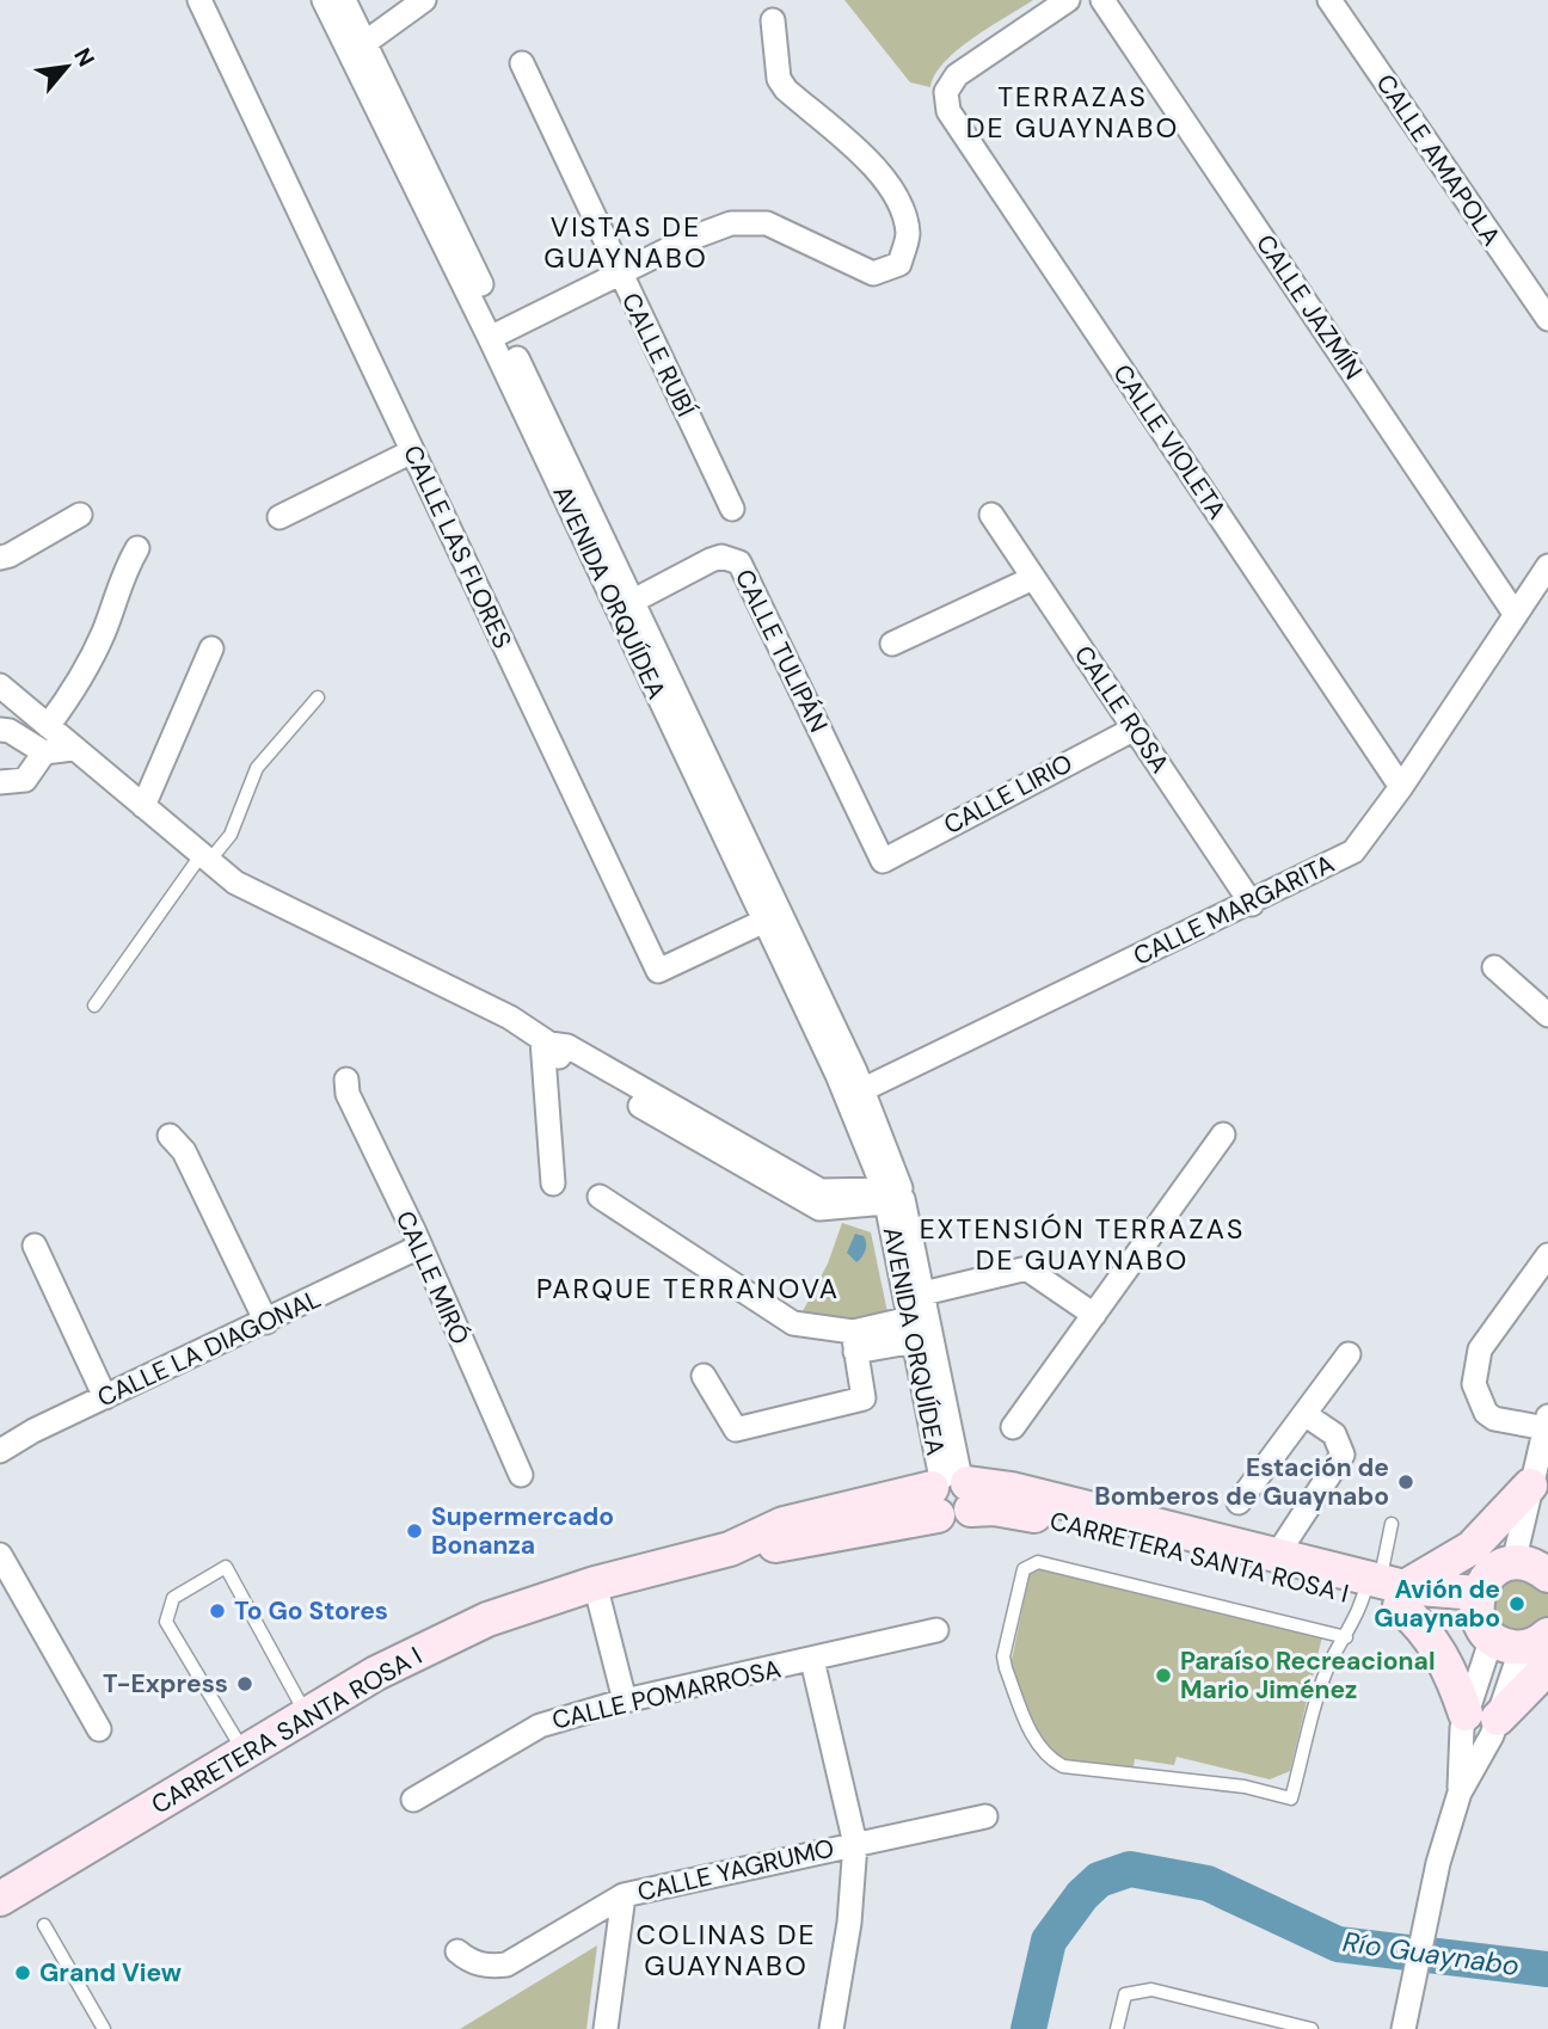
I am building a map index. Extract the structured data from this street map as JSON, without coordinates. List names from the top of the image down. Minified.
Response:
{"streets":{"street":["CALLE AMAPOLA","CALLE JAZMÍN","CALLE RUBÍ","CALLE VIOLETA","CALLE LAS FLORES","AVENIDA ORQUÍDEA","CALLE TULIPÁN","CALLE ROSA","CALLE LIRIO","CALLE MARGARITA","CALLE MIRÓ","CALLE LA DIAGONAL","CARRETERA SANTA ROSA I","CALLE POMARROSA","CALLE YAGRUMO"]},"crossings":[["CALLE JAZMÍN","CALLE MARGARITA"],["CALLE VIOLETA","CALLE MARGARITA"],["CALLE LAS FLORES","AVENIDA ORQUÍDEA"],["AVENIDA ORQUÍDEA","CALLE TULIPÁN"],["AVENIDA ORQUÍDEA","CALLE MARGARITA"],["AVENIDA ORQUÍDEA","CARRETERA SANTA ROSA I"],["CALLE TULIPÁN","CALLE LIRIO"],["CALLE ROSA","CALLE LIRIO"],["CALLE ROSA","CALLE MARGARITA"],["CALLE MIRÓ","CALLE LA DIAGONAL"]],"districts":["TERRAZAS DE GUAYNABO","VISTAS DE GUAYNABO","EXTENSIÓN TERRAZAS DE GUAYNABO","PARQUE TERRANOVA","COLINAS DE GUAYNABO"],"water":["Río Guaynabo"],"places":["Estación de Bomberos de Guaynabo","Supermercado Bonanza","Avión de Guaynabo","To Go Stores","Paraíso Recreacional Mario Jiménez","T-Express","Grand View"],"north":"top right"}
